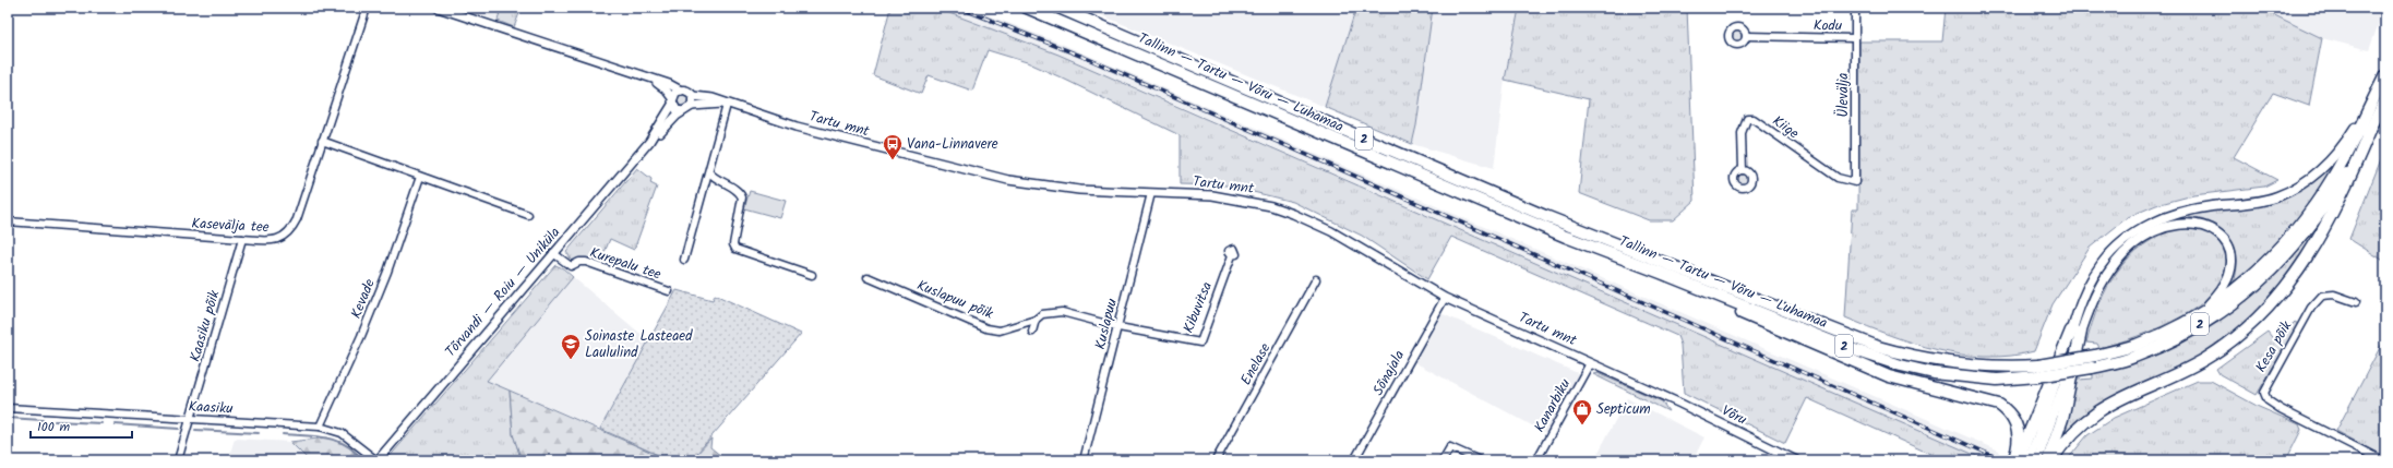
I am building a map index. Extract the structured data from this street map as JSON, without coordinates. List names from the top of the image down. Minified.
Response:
{"streets":{"highway":["Tallinn — Tartu — Võru — Luhamaa","2"],"street":["Kodu","Ülevälja","Tartu mnt","Kiige","Kasevälja tee","Kurepalu tee","Tõrvandi — Roiu — Uniküla","Kevade","Kuslapuu põik","Kibuvitsa","Kuslapuu","Kaasiku põik","Kesa põik","Enelase","Sõnajala","Kanarbiku","Kaasiku","Võru"]},"crossings":[["Kodu","Ülevälja"],["Ülevälja","Kiige"],["Tartu mnt","Tõrvandi — Roiu — Uniküla"],["Tartu mnt","Kuslapuu"],["Tartu mnt","Sõnajala"],["Tartu mnt","Kanarbiku"],["Tartu mnt","Võru"],["Kasevälja tee","Kaasiku põik"],["Kurepalu tee","Tõrvandi — Roiu — Uniküla"],["Tõrvandi — Roiu — Uniküla","Kaasiku"],["Kevade","Kaasiku"],["Kuslapuu põik","Kibuvitsa"],["Kuslapuu põik","Kuslapuu"],["Kibuvitsa","Kuslapuu"],["Kaasiku põik","Kaasiku"]],"places":{"bus stop":["Vana-Linnavere"],"school or university":["Soinaste Lasteaed Laululind"],"shop":["Septicum"]},"scale_bar":"100 m"}
